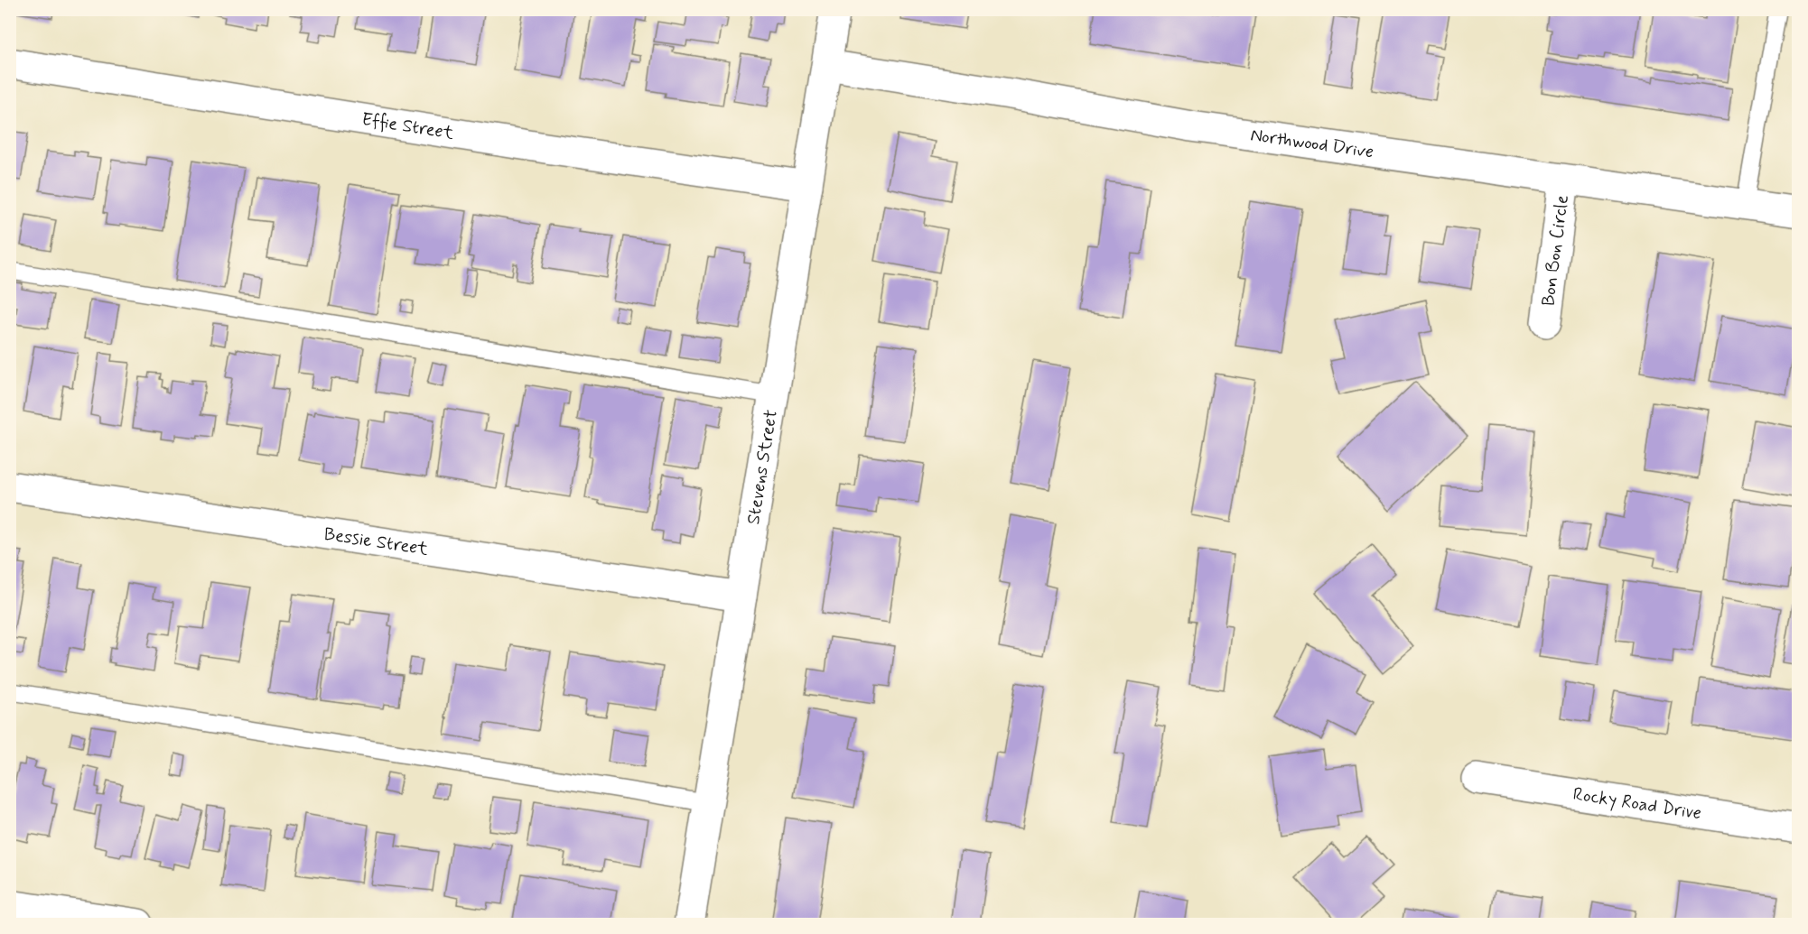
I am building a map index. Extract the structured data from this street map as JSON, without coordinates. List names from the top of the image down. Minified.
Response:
{"streets":{"street":["Effie Street","Northwood Drive","Bon Bon Circle","Stevens Street","Bessie Street","Rocky Road Drive"]},"crossings":[["Effie Street","Stevens Street"],["Northwood Drive","Bon Bon Circle"],["Northwood Drive","Stevens Street"],["Stevens Street","Bessie Street"]]}
